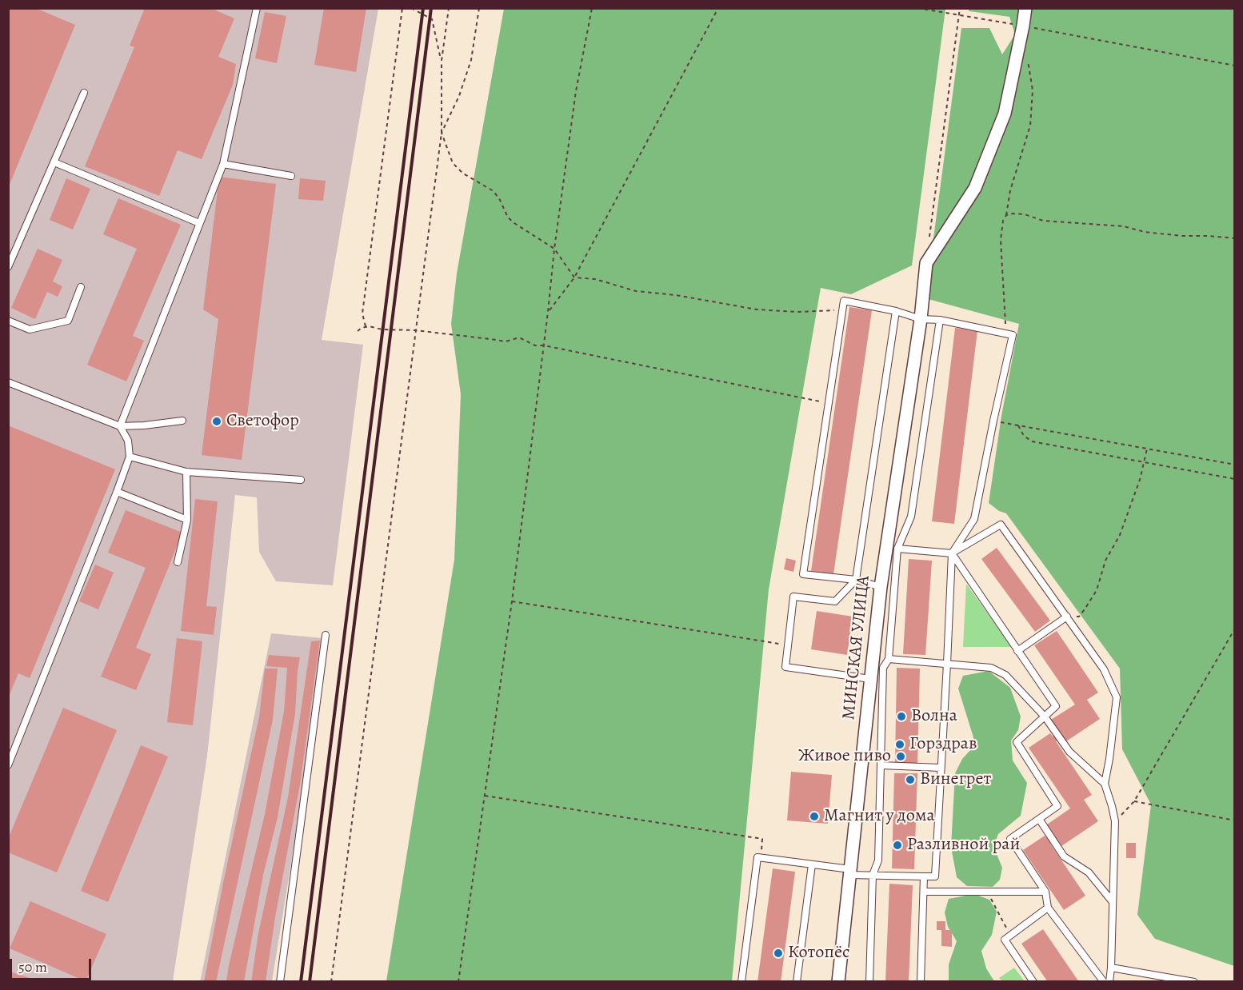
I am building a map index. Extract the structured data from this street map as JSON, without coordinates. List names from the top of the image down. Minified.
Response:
{"streets":{"street":["МИНСКАЯ УЛИЦА"]},"places":["Светофор","Волна","Горздрав","Живое пиво","Винегрет","Магнит у дома","Разливной рай","Котопёс"],"scale_bar":"50 m"}
